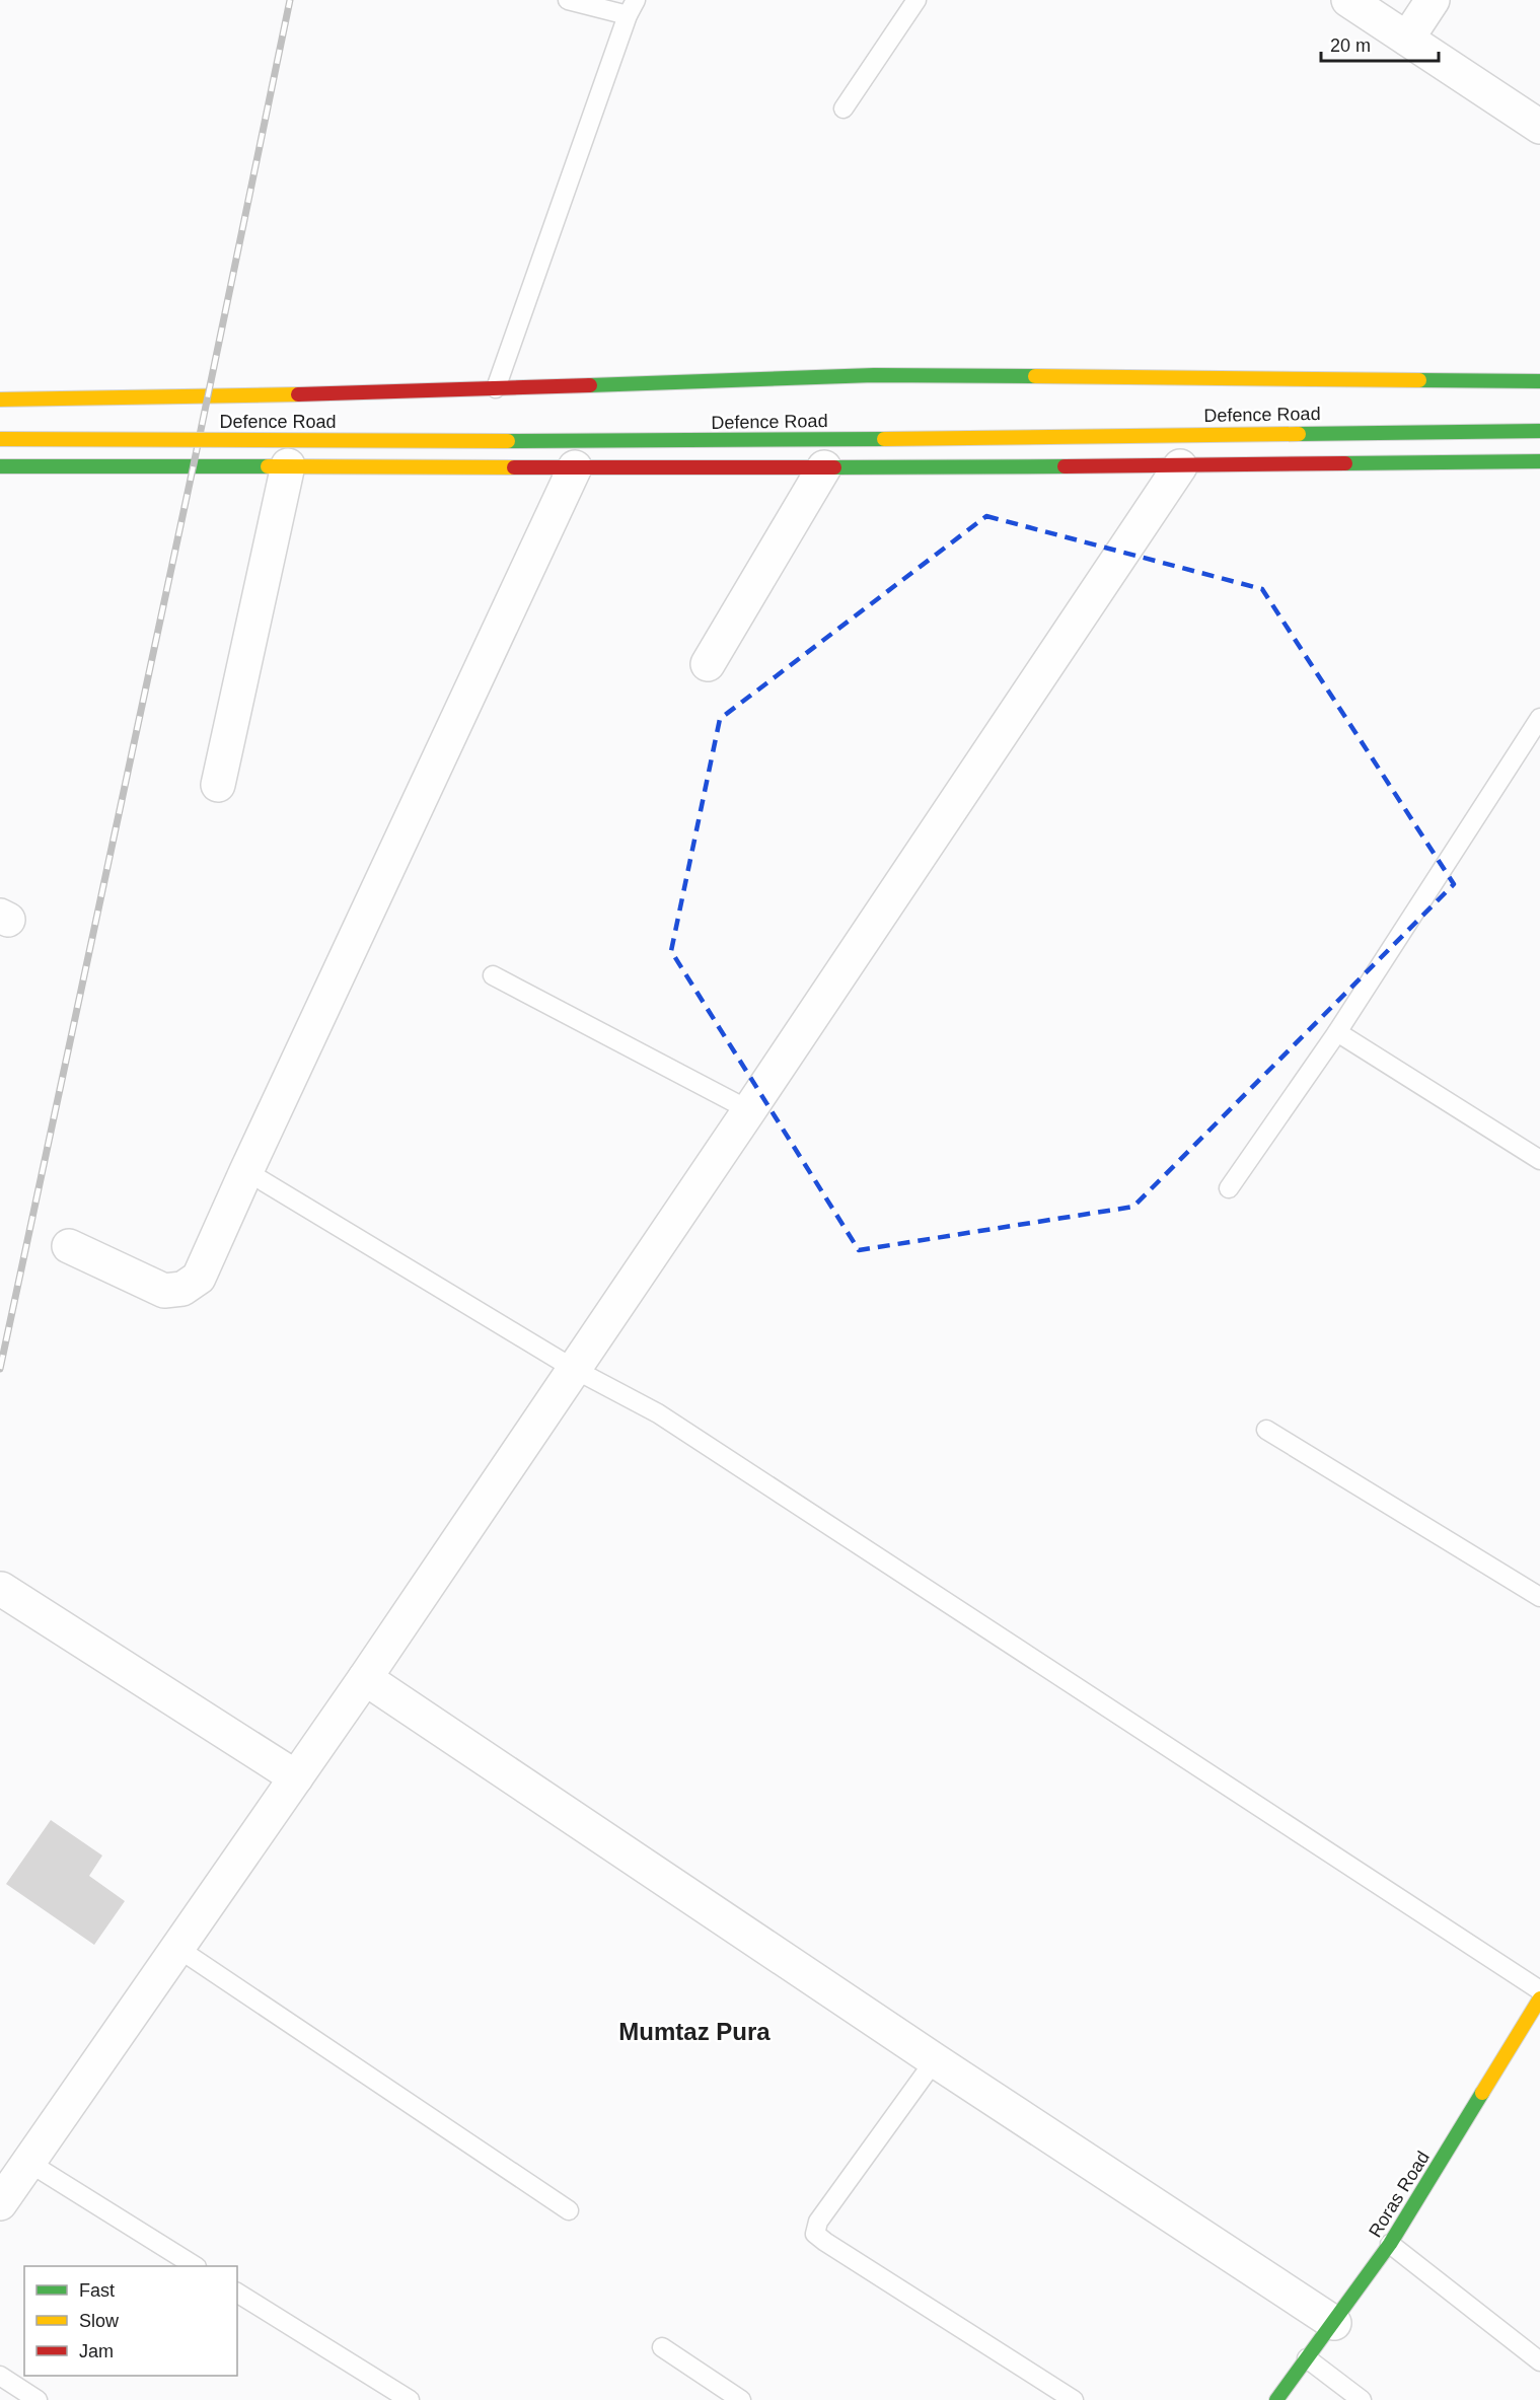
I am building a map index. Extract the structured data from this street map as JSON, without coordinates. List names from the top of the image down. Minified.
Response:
{"streets":{"street":["Defence Road","Roras Road"]},"districts":["Mumtaz Pura"],"legend":["Fast","Slow","Jam"],"scale_bar":"20 m"}
